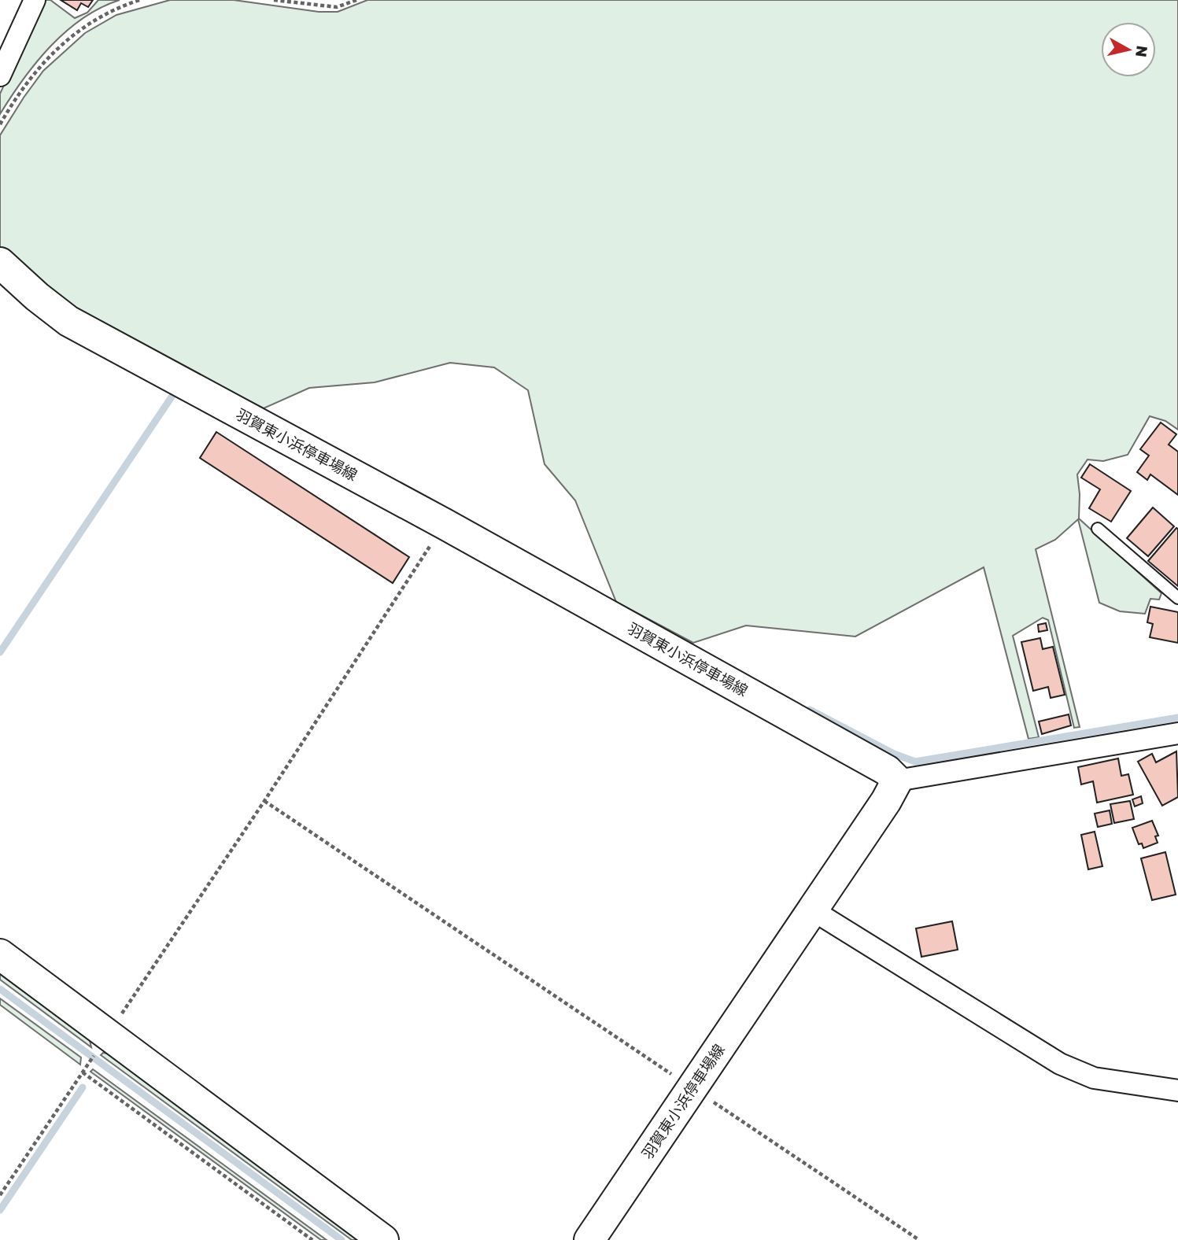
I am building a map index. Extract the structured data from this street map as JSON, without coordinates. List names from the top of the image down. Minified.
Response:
{"streets":{"main road":["羽賀東小浜停車場線"]},"north":"right"}
